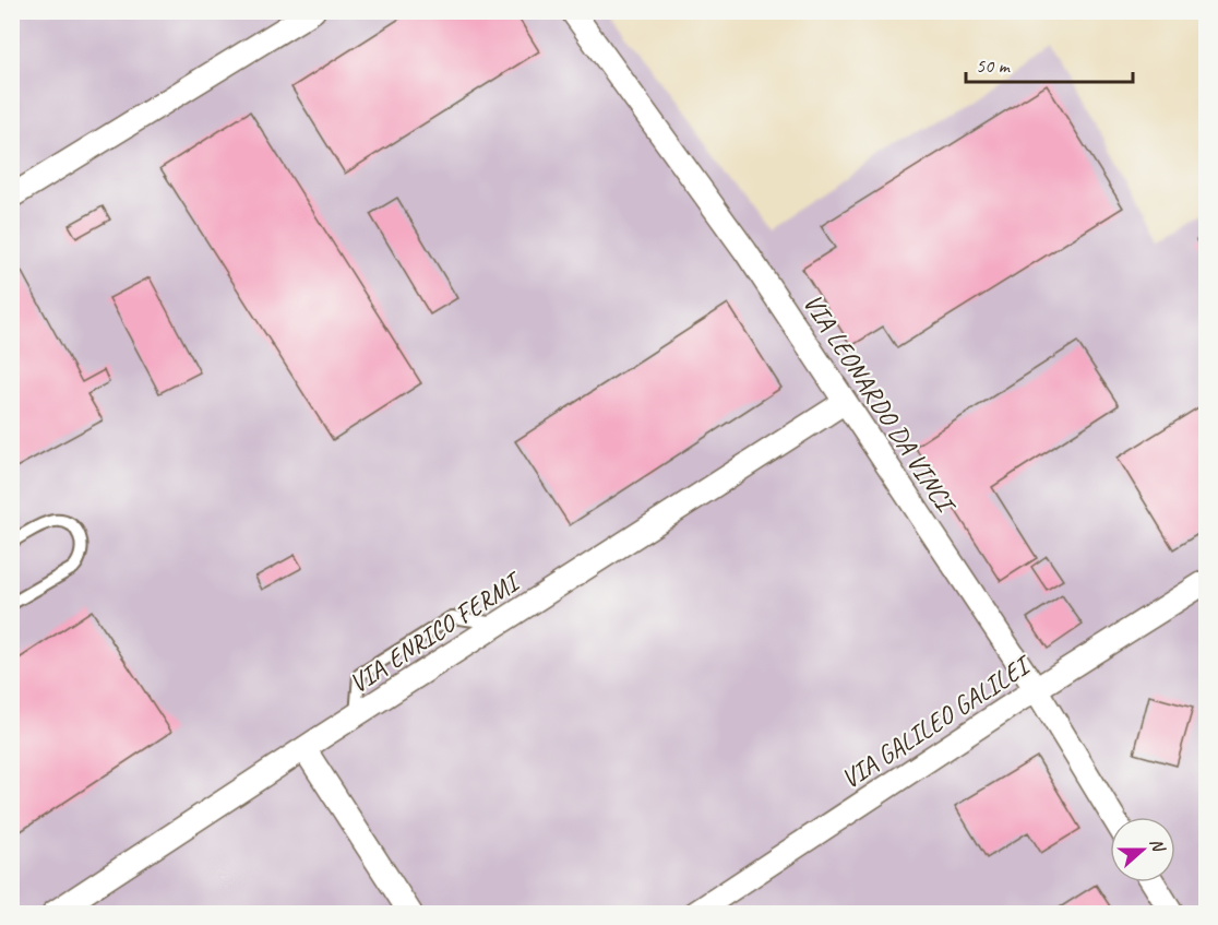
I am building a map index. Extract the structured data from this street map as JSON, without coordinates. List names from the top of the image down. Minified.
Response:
{"streets":{"street":["VIA LEONARDO DA VINCI","VIA ENRICO FERMI","VIA GALILEO GALILEI"]},"crossings":[["VIA LEONARDO DA VINCI","VIA ENRICO FERMI"],["VIA LEONARDO DA VINCI","VIA GALILEO GALILEI"]],"scale_bar":"50 m","north":"right"}
